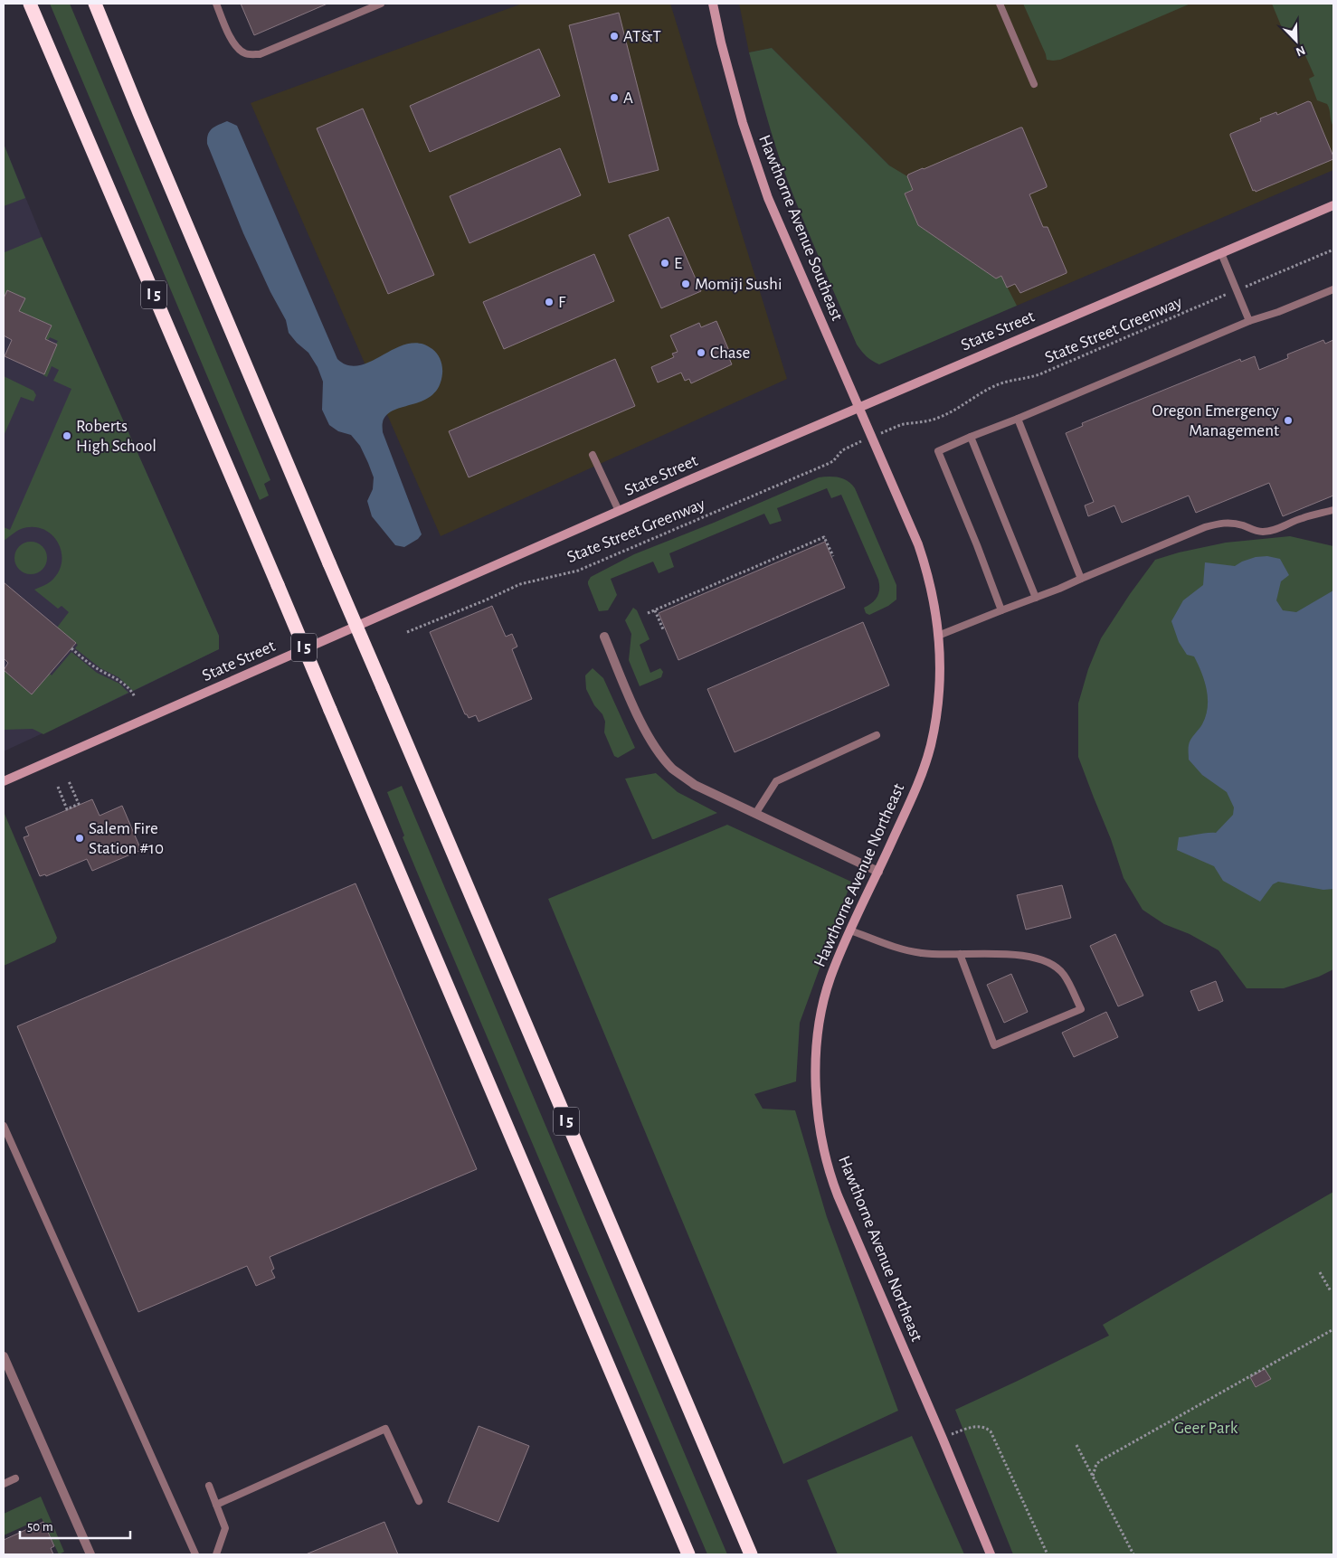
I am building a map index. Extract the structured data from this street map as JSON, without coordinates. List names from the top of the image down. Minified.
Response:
{"streets":{"highway":["I 5"],"main road":["Hawthorne Avenue Southeast","State Street","Hawthorne Avenue Northeast"],"path":["State Street Greenway"]},"crossings":[["Hawthorne Avenue Southeast","State Street"],["Hawthorne Avenue Southeast","Hawthorne Avenue Northeast"],["State Street","Hawthorne Avenue Northeast"]],"parks":["Geer Park"],"places":["AT&T","A","E","Momiji Sushi","F","Chase","Oregon Emergency Management","Roberts High School","Salem Fire Station #10"],"scale_bar":"50 m","north":"bottom right"}
